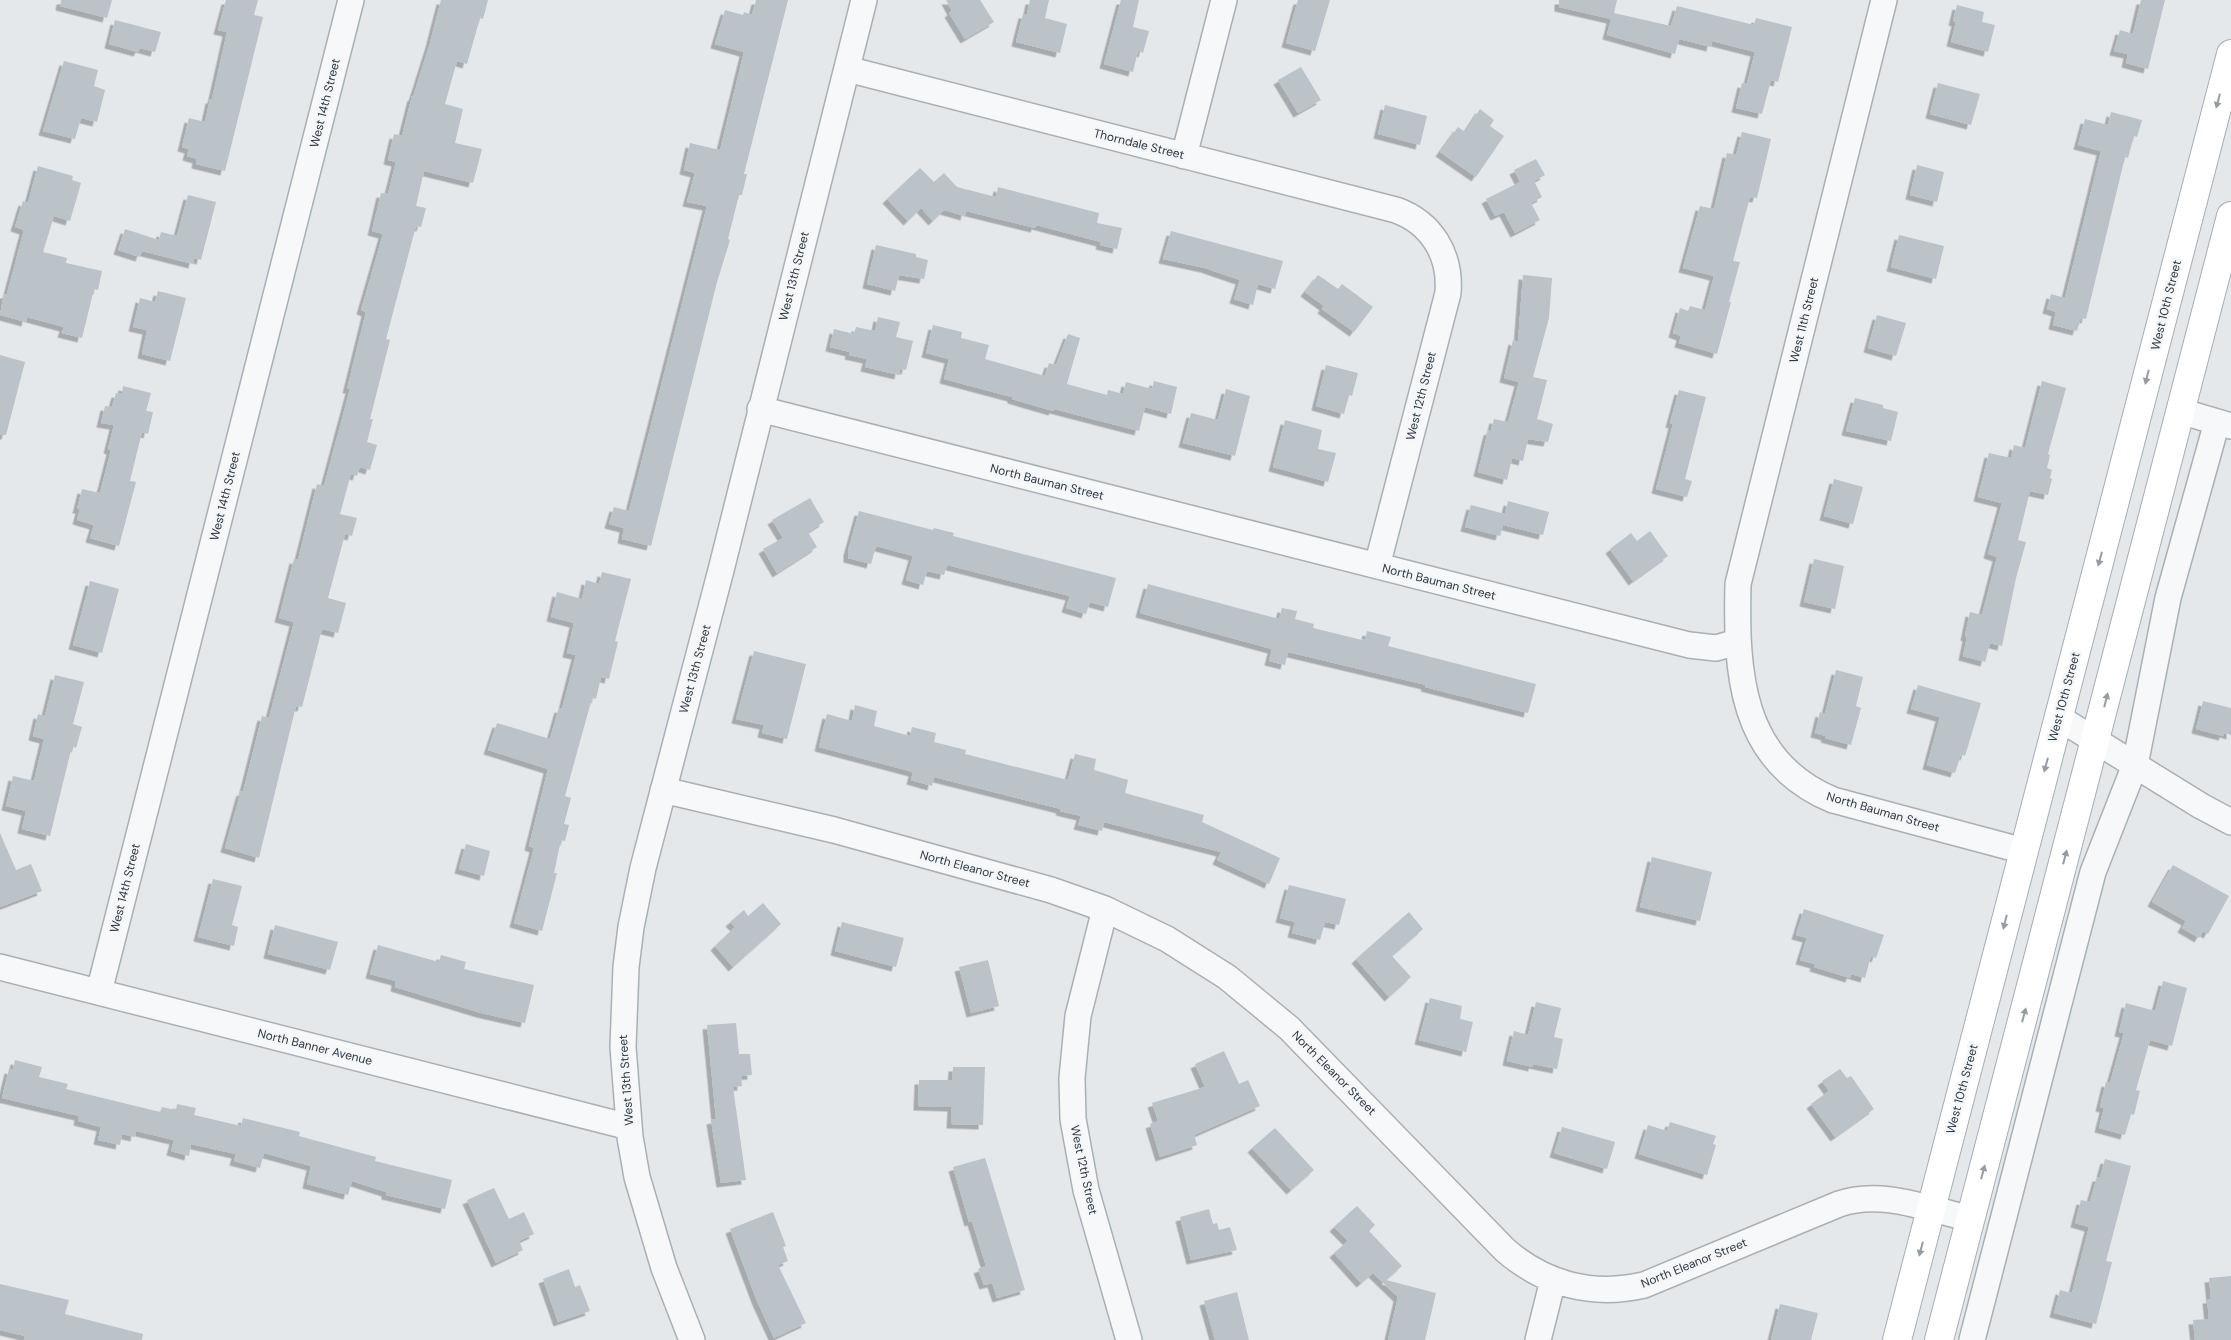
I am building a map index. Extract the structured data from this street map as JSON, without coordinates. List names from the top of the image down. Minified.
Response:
{"streets":{"main road":["West 10th Street"],"street":["West 14th Street","Thorndale Street","West 13th Street","West 11th Street","West 12th Street","North Bauman Street","North Eleanor Street","North Banner Avenue"]},"crossings":[["West 14th Street","North Banner Avenue"],["Thorndale Street","West 13th Street"],["Thorndale Street","West 12th Street"],["West 13th Street","North Bauman Street"],["West 13th Street","North Eleanor Street"],["West 13th Street","North Banner Avenue"],["West 10th Street","North Bauman Street"],["West 10th Street","North Eleanor Street"],["West 11th Street","North Bauman Street"],["West 12th Street","North Bauman Street"],["West 12th Street","North Eleanor Street"]]}
